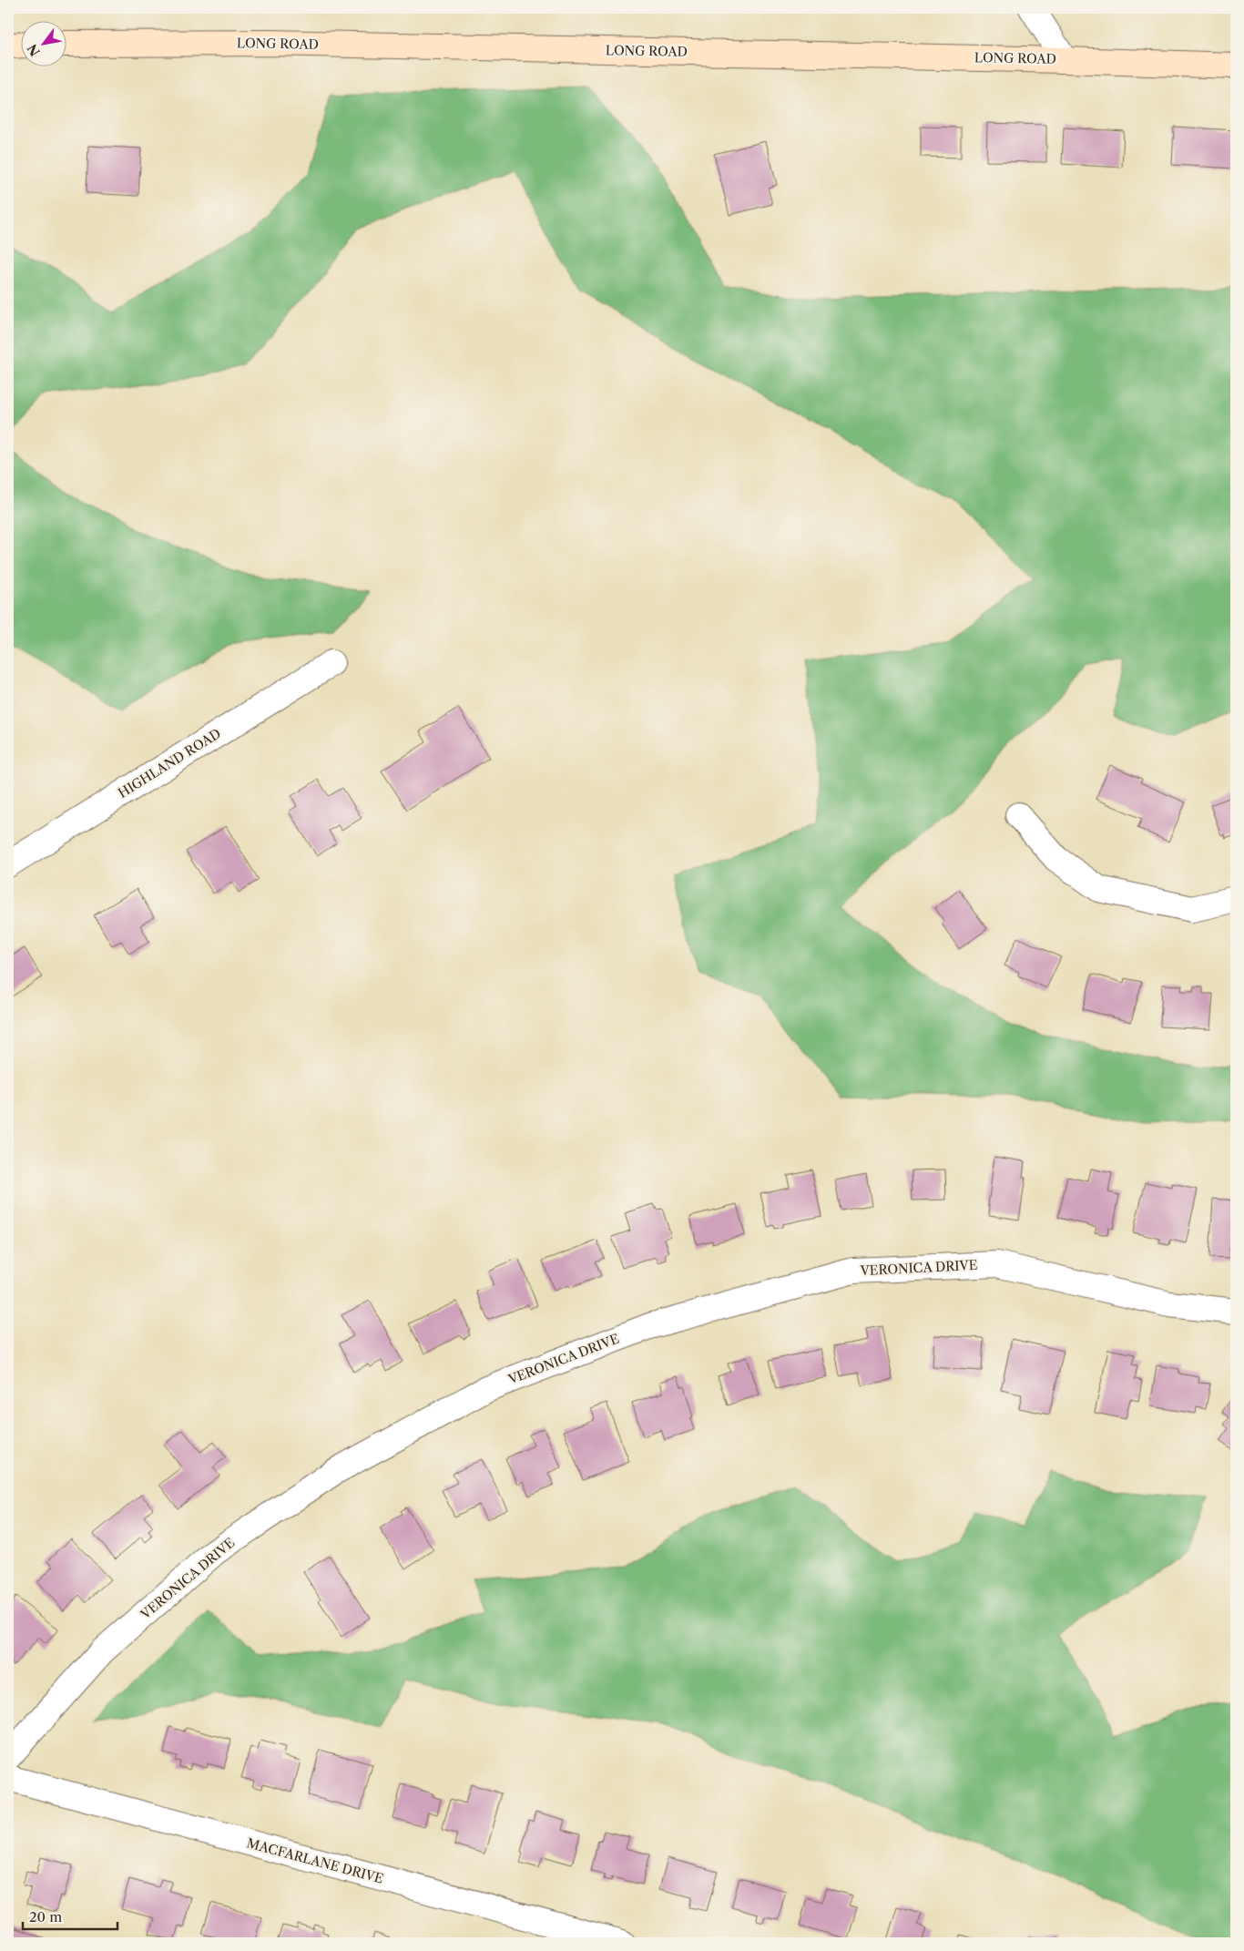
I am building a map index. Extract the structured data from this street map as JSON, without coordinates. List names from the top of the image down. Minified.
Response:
{"streets":{"street":["LONG ROAD","HIGHLAND ROAD","VERONICA DRIVE","MACFARLANE DRIVE"]},"scale_bar":"20 m","north":"bottom left"}
